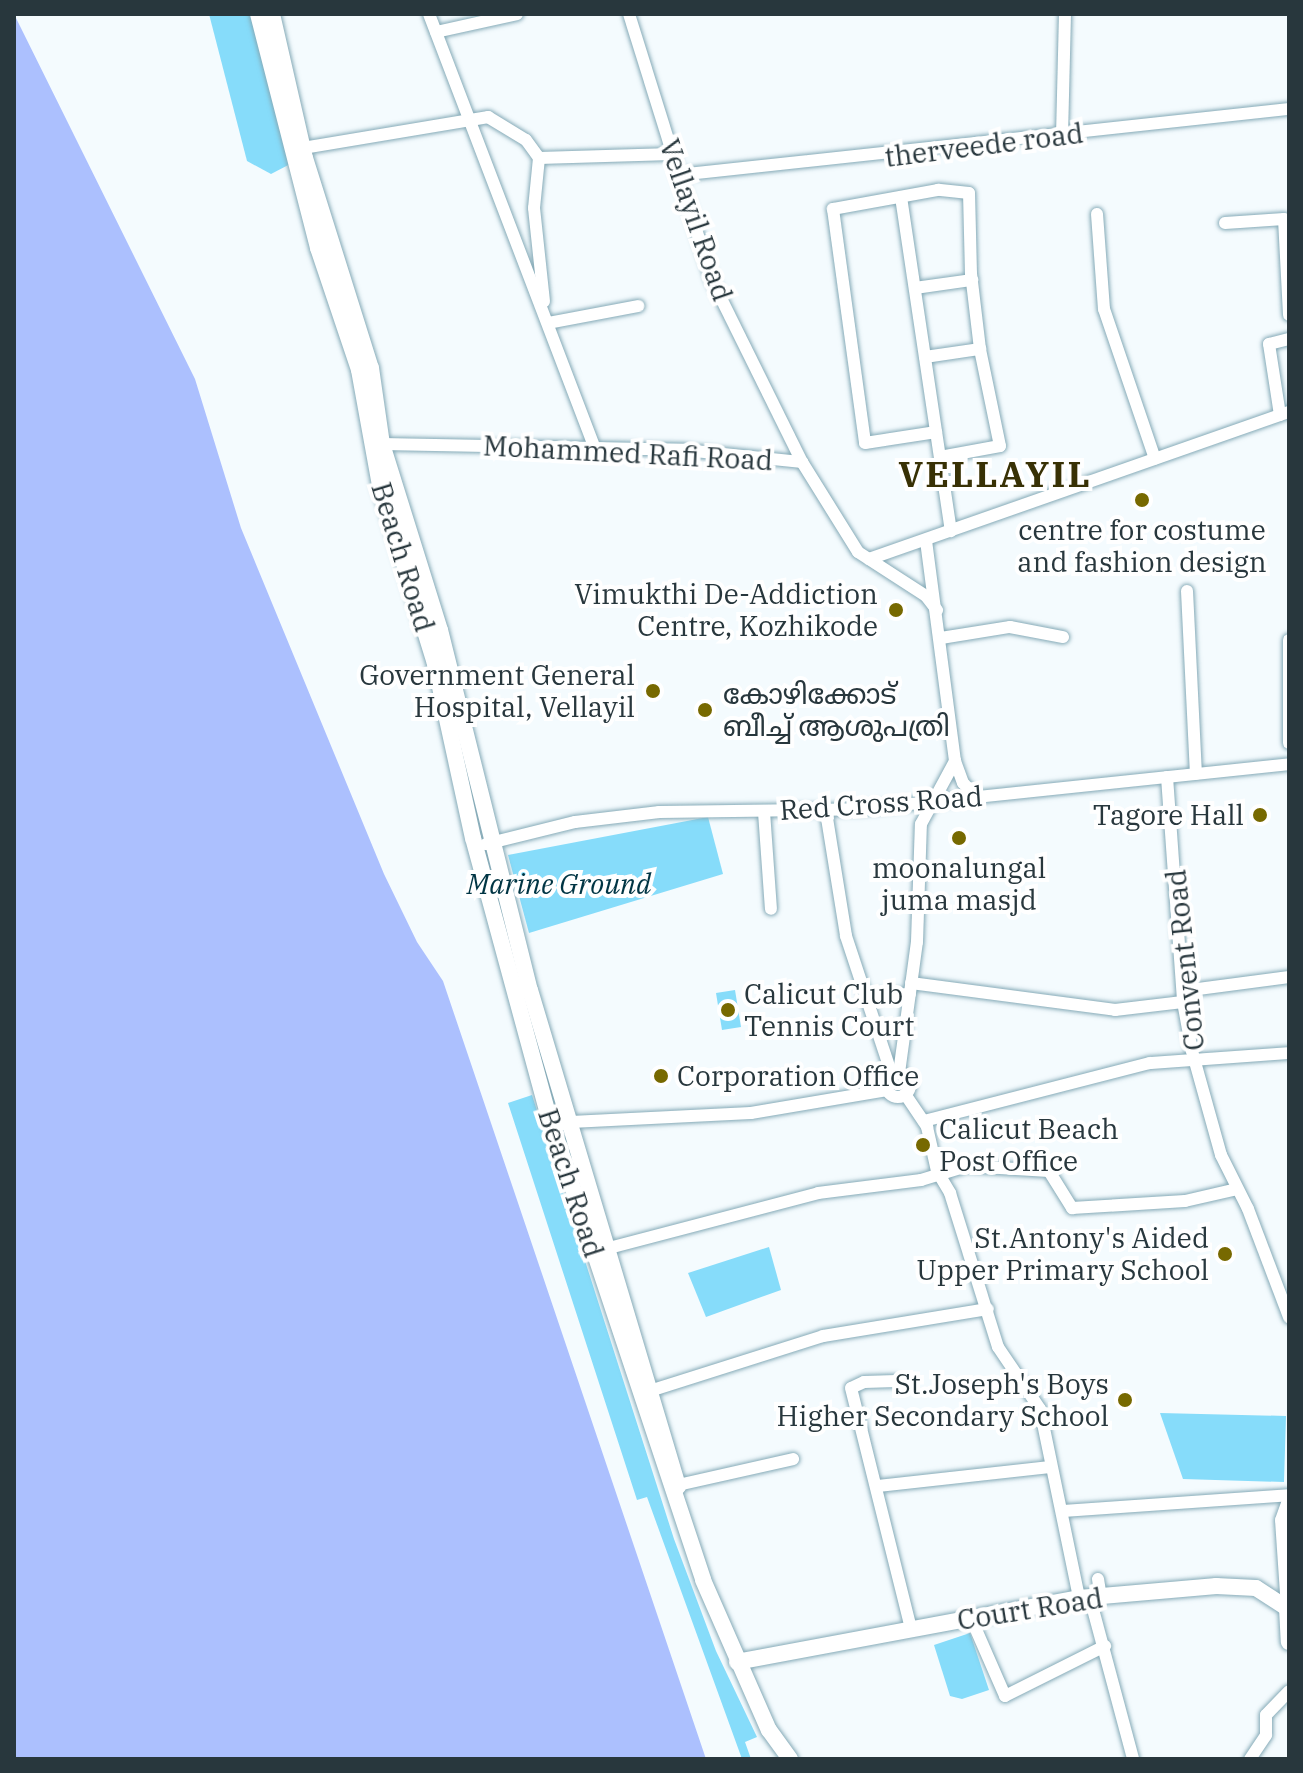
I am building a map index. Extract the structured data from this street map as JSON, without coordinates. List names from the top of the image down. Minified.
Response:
{"streets":{"main road":["Beach Road","Court Road"],"street":["therveede road","Vellayil Road","Mohammed Rafi Road","Red Cross Road","Convent Road"]},"crossings":[["therveede road","Vellayil Road"],["Vellayil Road","Mohammed Rafi Road"],["Mohammed Rafi Road","Beach Road"],["Beach Road","Red Cross Road"],["Beach Road","Court Road"],["Red Cross Road","Convent Road"]],"districts":["VELLAYIL"],"parks":["Marine Ground"],"places":["centre for costume and fashion design","Vimukthi De-Addiction Centre, Kozhikode","Government General Hospital, Vellayil","കോഴിക്കോട് ബീച്ച് ആശുപത്രി","Tagore Hall","moonalungal juma masjd","Calicut Club Tennis Court","Corporation Office","Calicut Beach Post Office","St.Antony's Aided Upper Primary School","St.Joseph's Boys Higher Secondary School"]}
